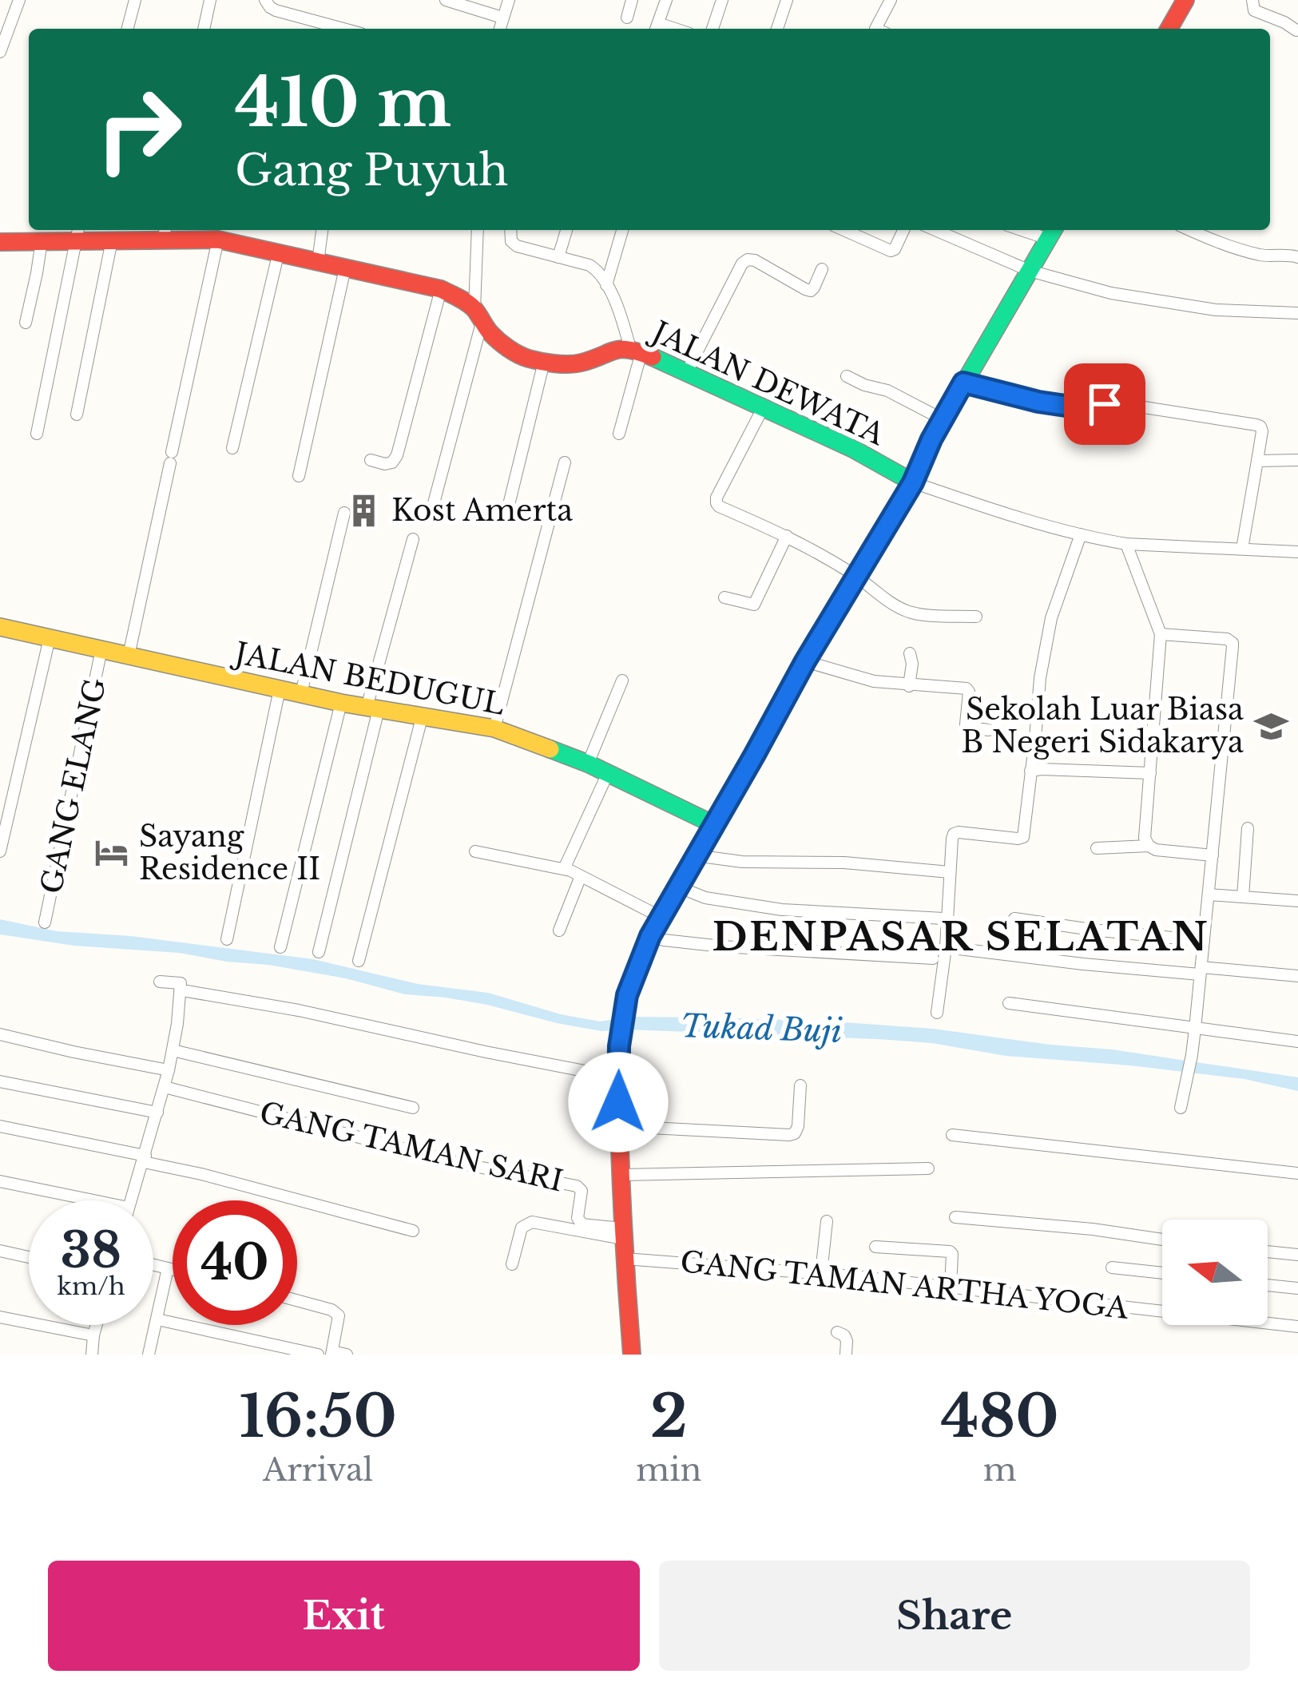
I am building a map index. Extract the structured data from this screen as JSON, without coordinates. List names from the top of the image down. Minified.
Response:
{"streets":{"street":["JALAN DEWATA","JALAN BEDUGUL","GANG ELANG","GANG TAMAN SARI","GANG TAMAN ARTHA YOGA"]},"crossings":[["JALAN BEDUGUL","GANG ELANG"]],"districts":["DENPASAR SELATAN"],"water":["Tukad Buji"],"places":{"building":["Kost Amerta"],"school or university":["Sekolah Luar Biasa B Negeri Sidakarya"],"hotel":["Sayang Residence II"]},"north":"left","page":{"turn":["410 m","Gang Puyuh"],"speed":"38 km/h","limit":"40","eta":["16:50","Arrival","2","min","480","m"],"buttons":["Exit","Share"]}}
